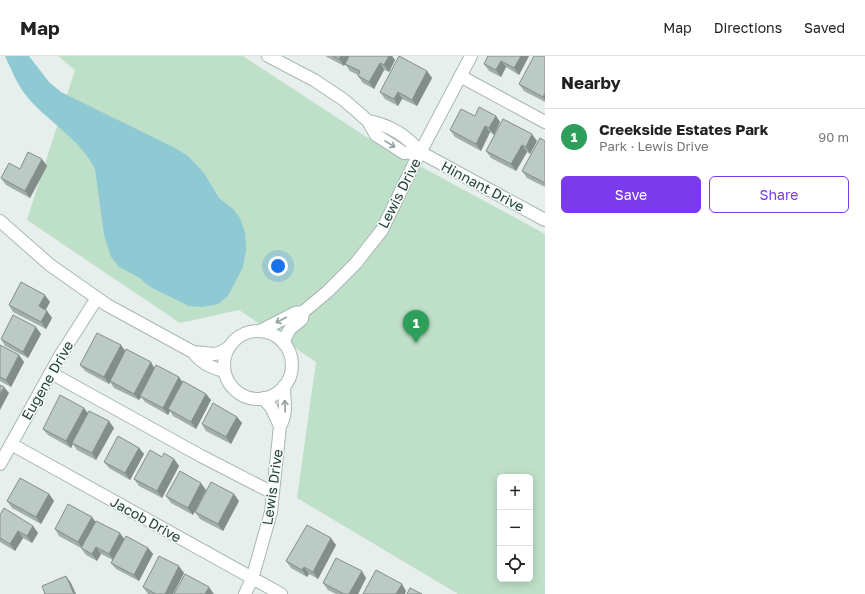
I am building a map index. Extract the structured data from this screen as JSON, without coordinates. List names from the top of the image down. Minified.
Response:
{"streets":{"street":["Hinnant Drive","Lewis Drive","Eugene Drive","Jacob Drive"]},"crossings":[["Hinnant Drive","Lewis Drive"],["Lewis Drive","Jacob Drive"],["Eugene Drive","Jacob Drive"]],"page":{"header":"Map","nav":["Map","Directions","Saved"],"heading":"Nearby","list":[{"mark":"1","name":"Creekside Estates Park","note":"Park · Lewis Drive","value":"90 m"}],"buttons":["Save","Share"],"pins":"1","map_buttons":["+","−"]}}
